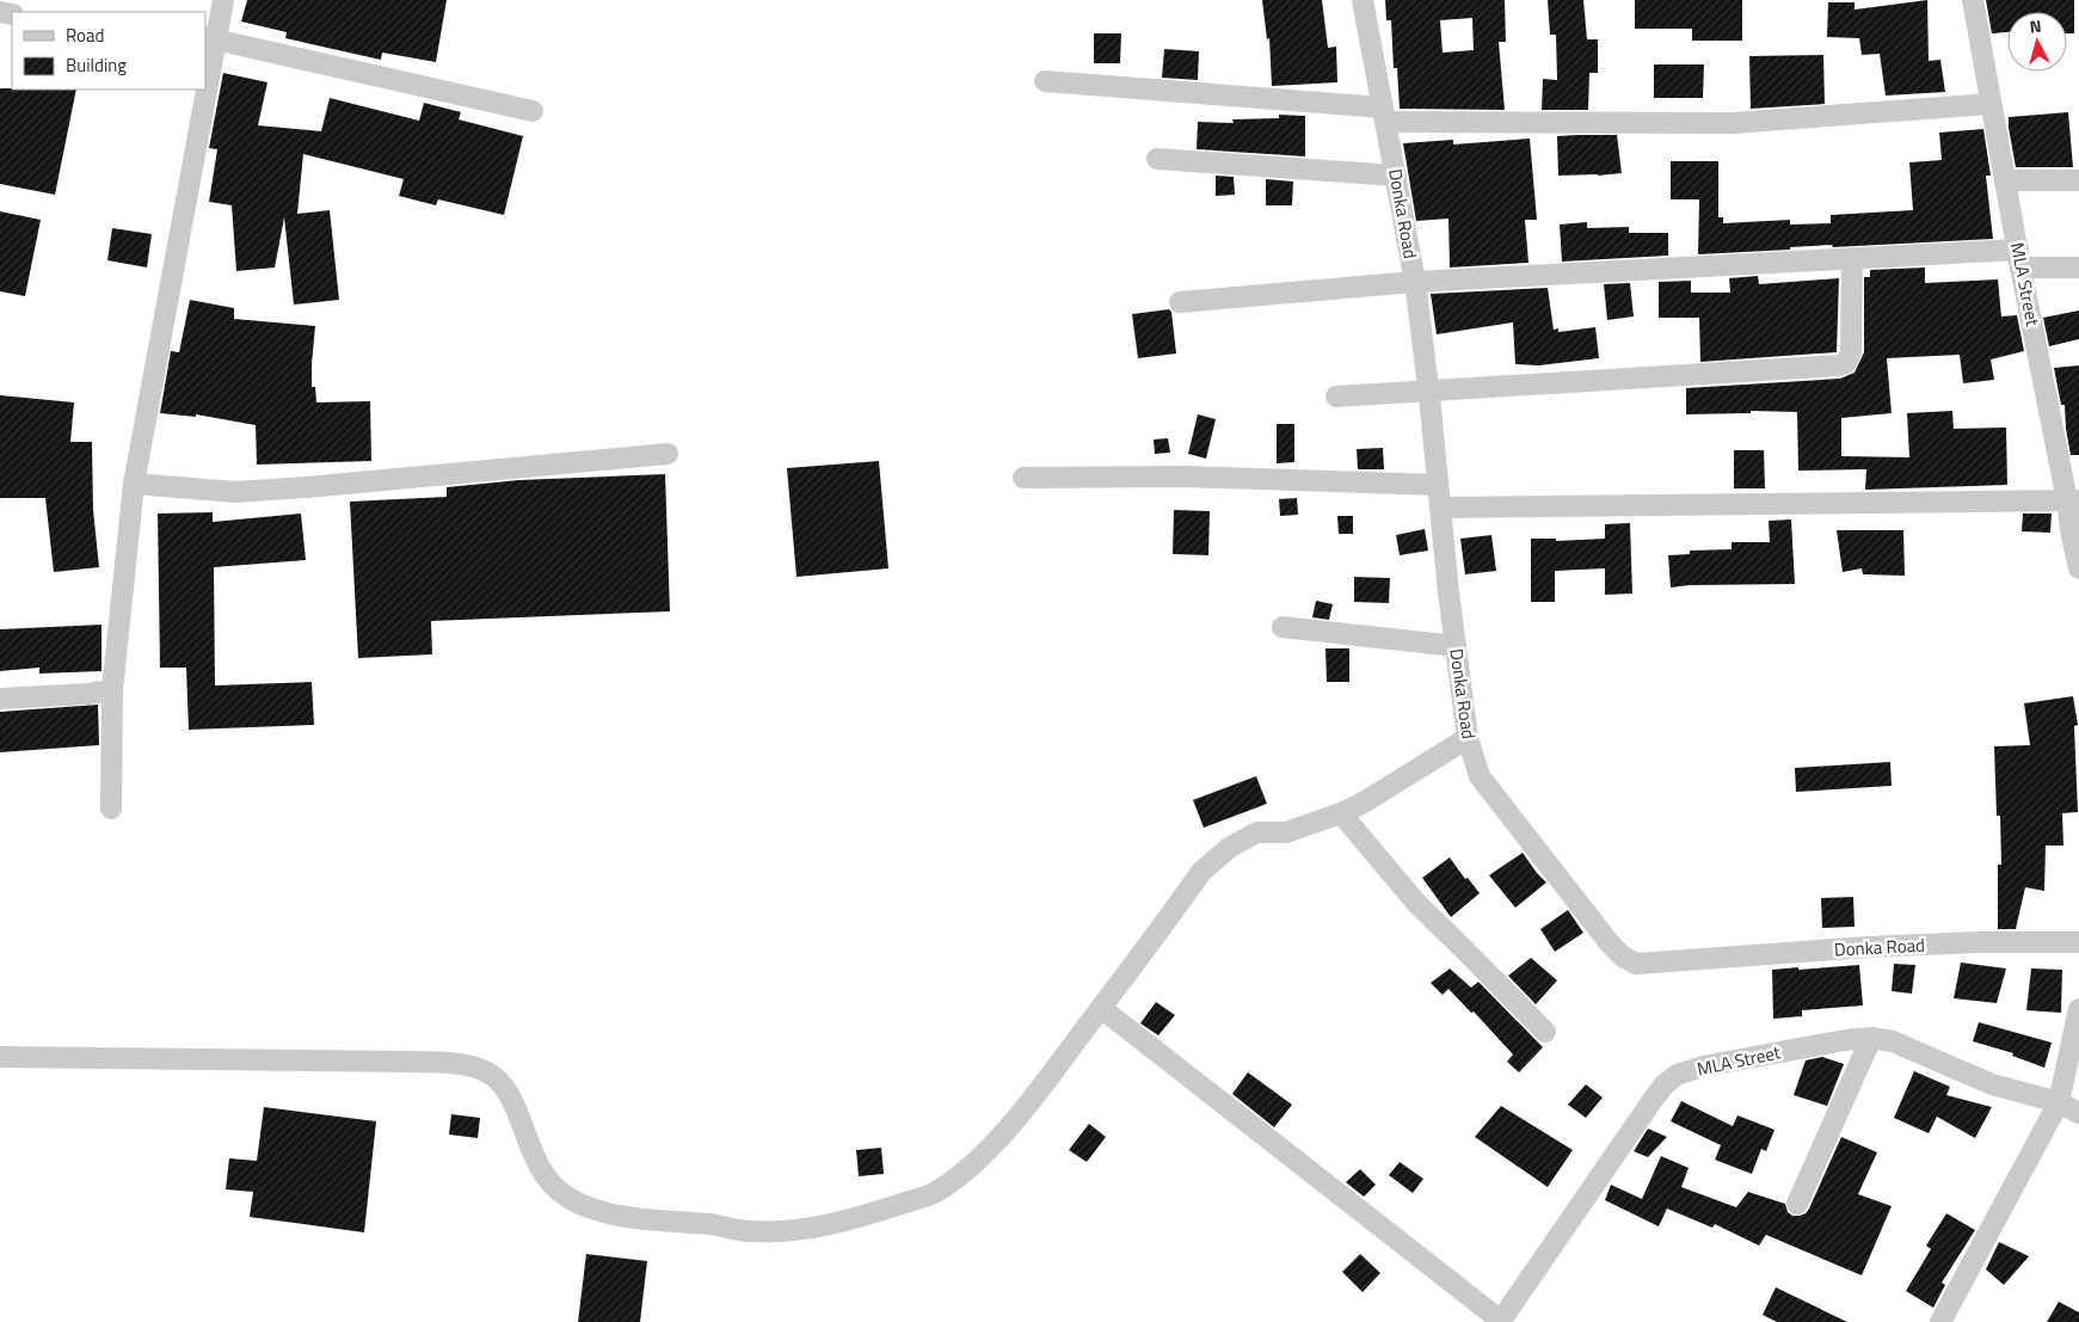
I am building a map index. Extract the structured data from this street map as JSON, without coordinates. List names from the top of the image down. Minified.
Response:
{"streets":{"street":["Donka Road","MLA Street"]},"legend":["Road","Building"],"north":"top"}
